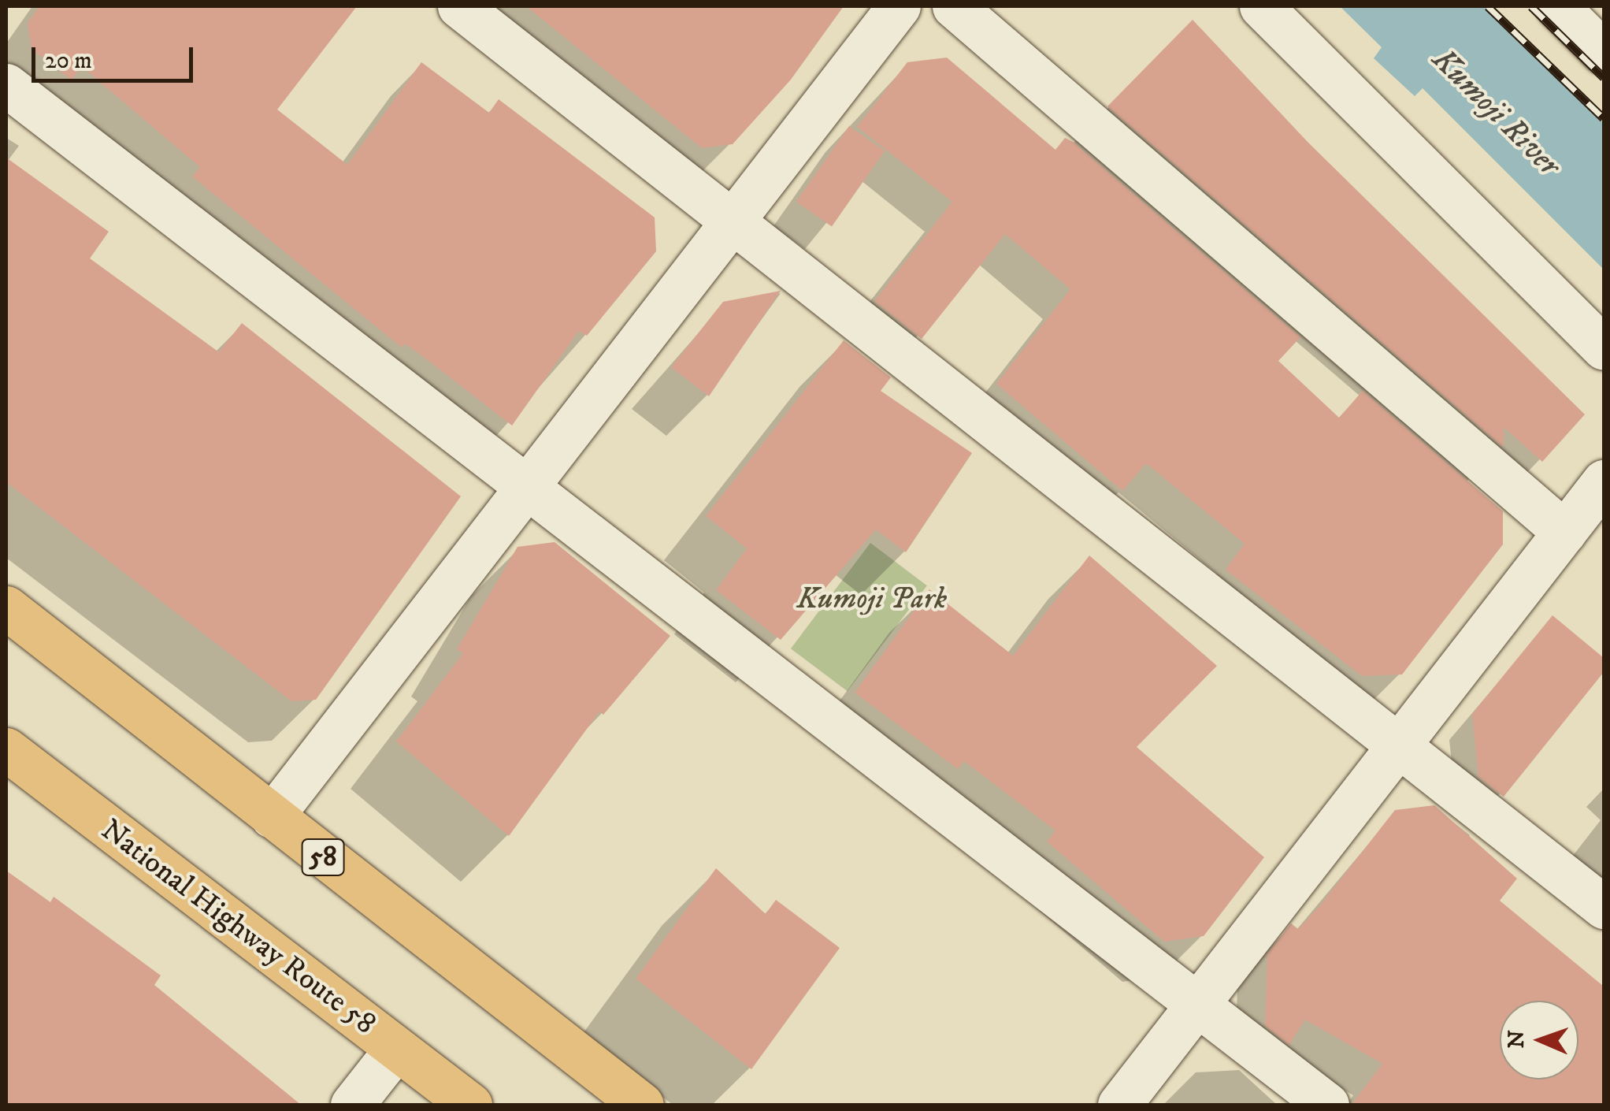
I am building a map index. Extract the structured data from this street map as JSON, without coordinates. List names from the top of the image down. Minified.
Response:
{"streets":{"highway":["58","National Highway Route 58"]},"water":["Kumoji River"],"parks":["Kumoji Park"],"scale_bar":"20 m","north":"left"}
